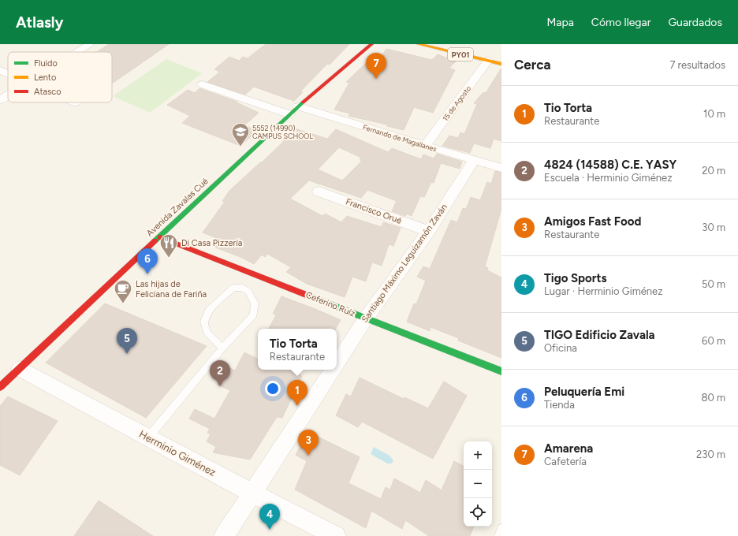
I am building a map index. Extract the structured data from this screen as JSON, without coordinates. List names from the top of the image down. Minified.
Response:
{"streets":{"main road":["PY01","Avenida Zavalas Cué","Ceferino Ruíz"],"street":["15 de Agosto","Fernando de Magallanes","Francisco Orué","Santiago Máximo Leguizamón Zaván","Herminio Giménez"]},"crossings":[["PY01","15 de Agosto"],["15 de Agosto","Fernando de Magallanes"],["Fernando de Magallanes","Avenida Zavalas Cué"],["Fernando de Magallanes","Santiago Máximo Leguizamón Zaván"],["Avenida Zavalas Cué","Ceferino Ruíz"],["Avenida Zavalas Cué","Herminio Giménez"],["Francisco Orué","Santiago Máximo Leguizamón Zaván"],["Santiago Máximo Leguizamón Zaván","Ceferino Ruíz"],["Santiago Máximo Leguizamón Zaván","Herminio Giménez"]],"places":{"school or university":["5552 (14990) CAMPUS SCHOOL"],"restaurant":["Di Casa Pizzería"],"cafe":["Las hijas de Feliciana de Fariña"]},"legend":["Fluido","Lento","Atasco"],"page":{"header":"Atlasly","nav":["Mapa","Cómo llegar","Guardados"],"heading":["Cerca","7 resultados"],"pins":["7","6","5","2","1","3","4"],"list":[{"mark":"1","name":"Tio Torta","note":"Restaurante","value":"10 m"},{"mark":"2","name":"4824 (14588) C.E. YASY","note":"Escuela · Herminio Giménez","value":"20 m"},{"mark":"3","name":"Amigos Fast Food","note":"Restaurante","value":"30 m"},{"mark":"4","name":"Tigo Sports","note":"Lugar · Herminio Giménez","value":"50 m"},{"mark":"5","name":"TIGO Edificio Zavala","note":"Oficina","value":"60 m"},{"mark":"6","name":"Peluquería Emi","note":"Tienda","value":"80 m"},{"mark":"7","name":"Amarena","note":"Cafetería","value":"230 m"}],"popup":["Tio Torta","Restaurante"],"map_buttons":["+","−"]}}
